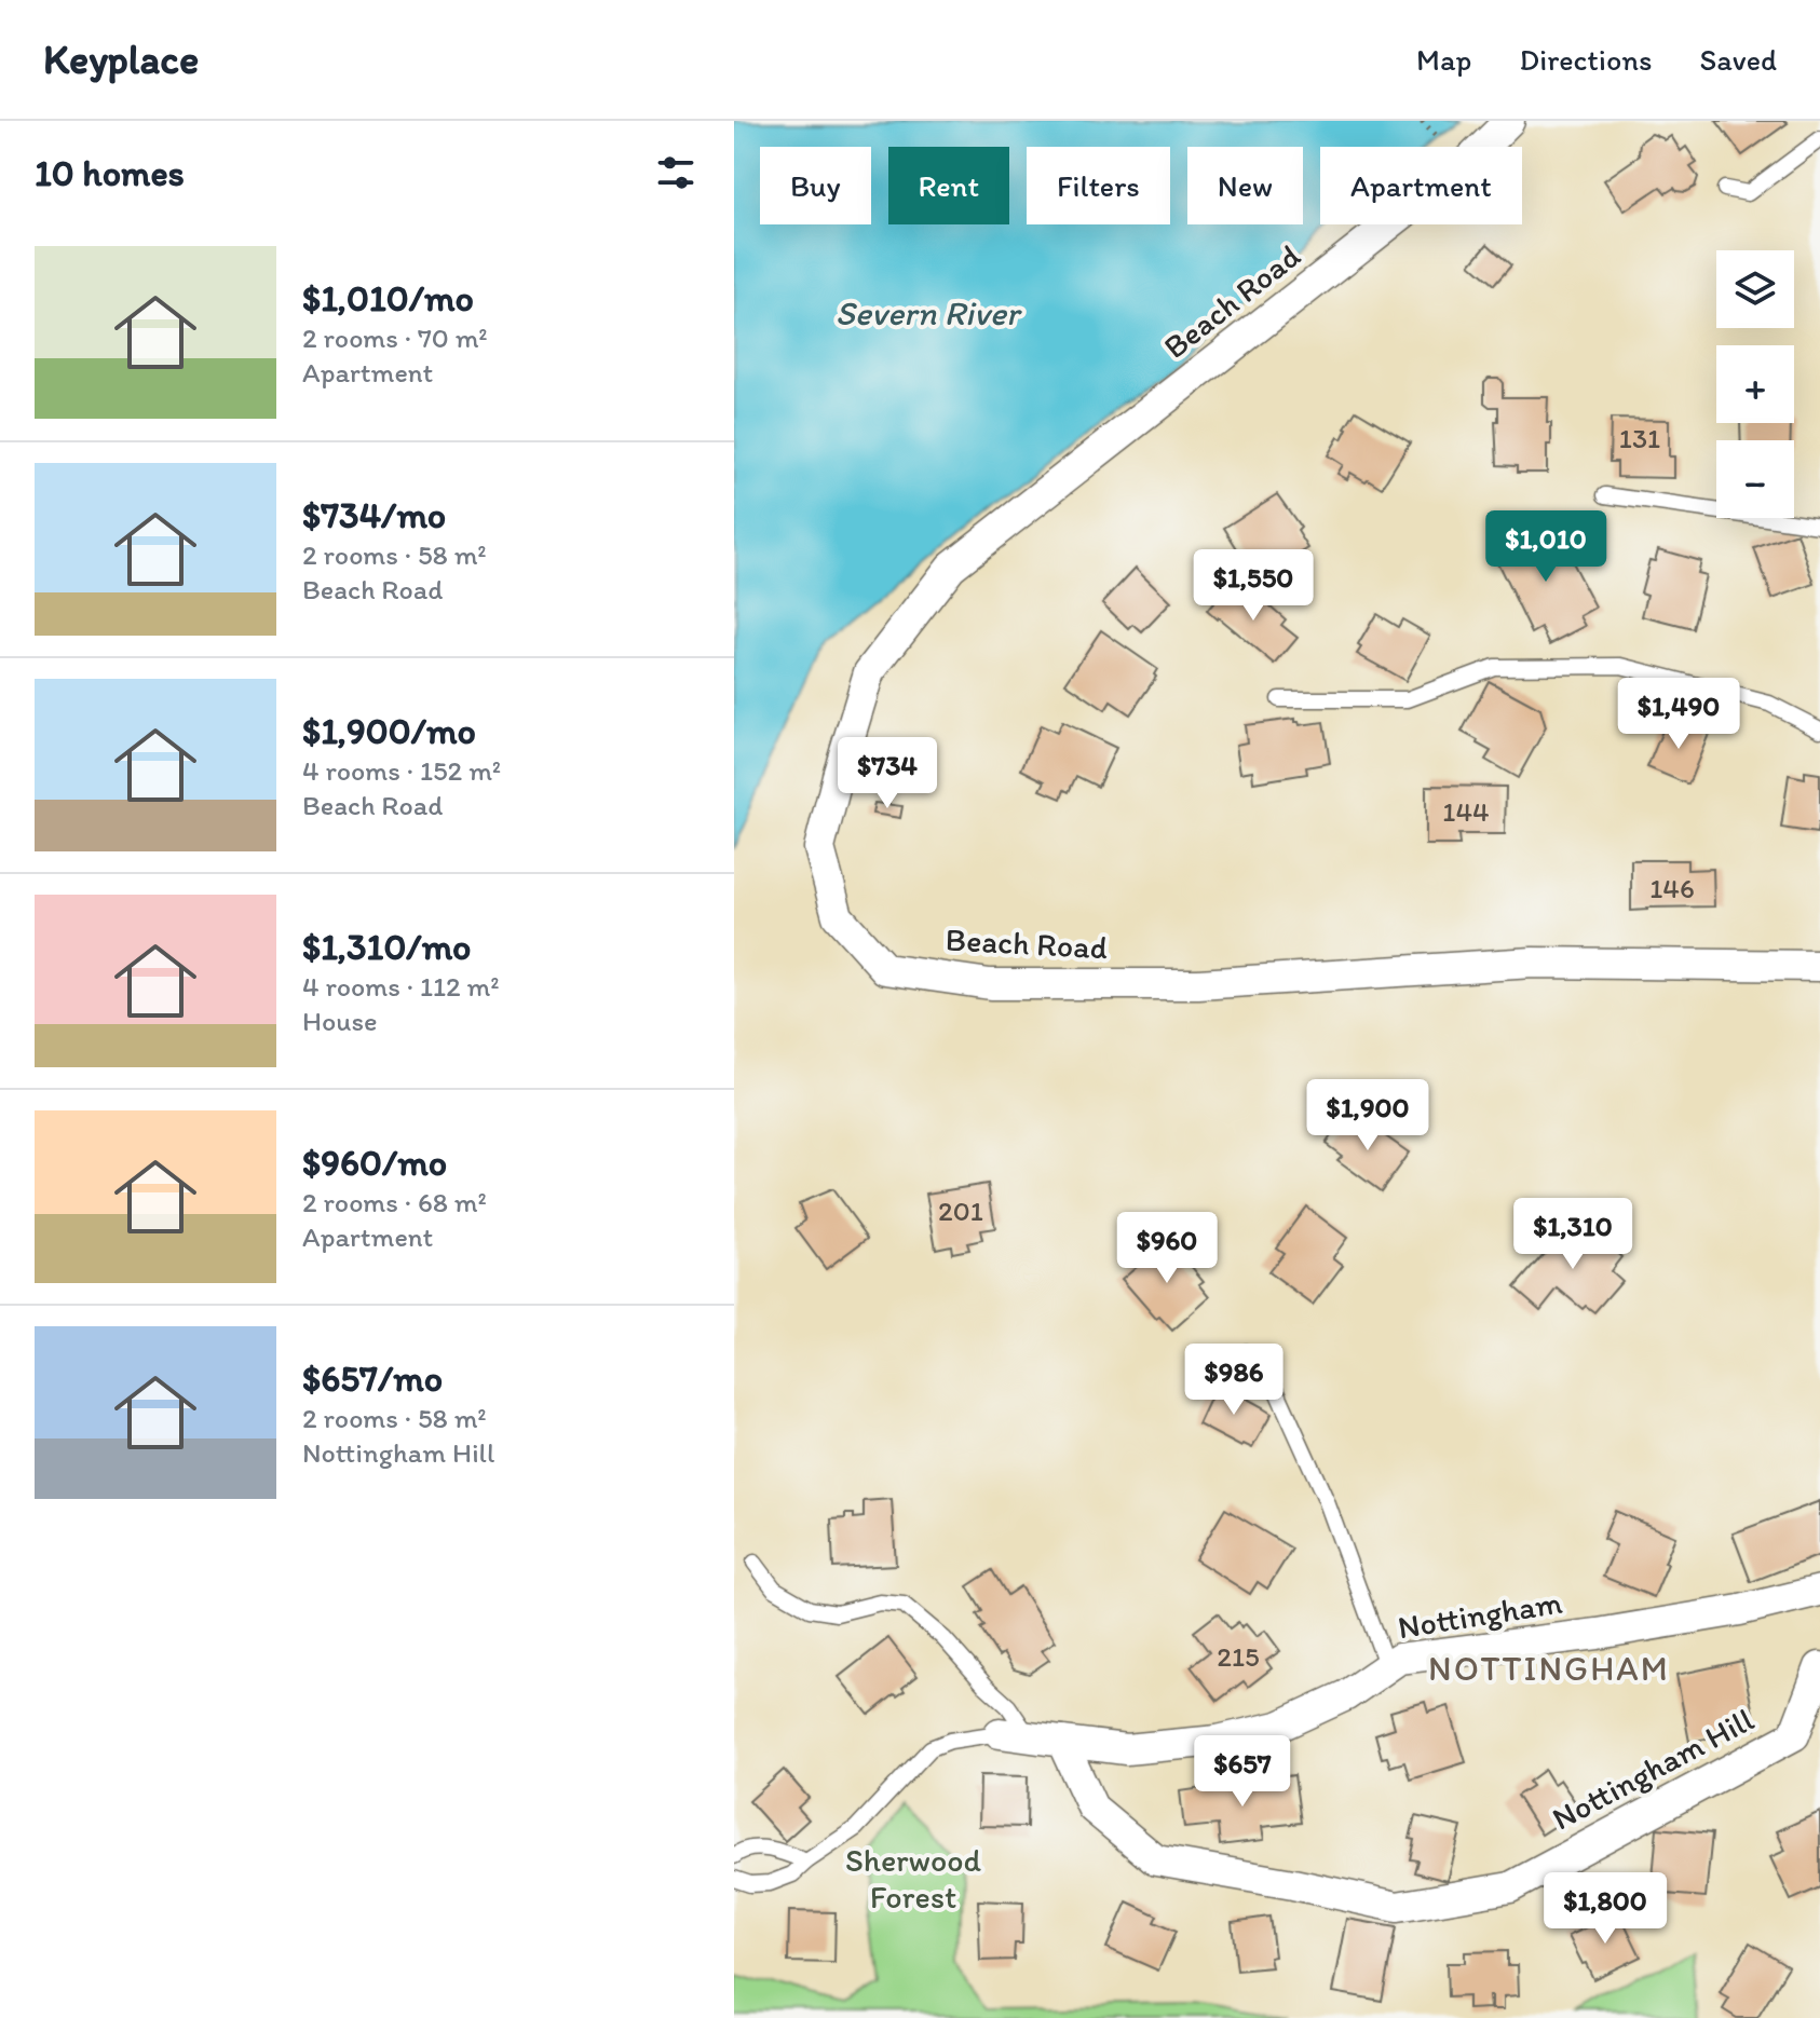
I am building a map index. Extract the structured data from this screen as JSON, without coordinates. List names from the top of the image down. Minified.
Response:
{"streets":{"street":["Beach Road","Nottingham","Nottingham Hill"]},"crossings":[["Nottingham","Nottingham Hill"]],"districts":["NOTTINGHAM"],"water":["Severn River"],"parks":["Sherwood Forest"],"house_numbers":["131","144","146","201","215"],"page":{"header":"Keyplace","nav":["Map","Directions","Saved"],"heading":"10 homes","chip":["Buy","Rent","Filters","New","Apartment"],"list":[{"name":"$1,010/mo","note":"2 rooms · 70 m² · Apartment"},{"name":"$734/mo","note":"2 rooms · 58 m² · Beach Road"},{"name":"$1,900/mo","note":"4 rooms · 152 m² · Beach Road"},{"name":"$1,310/mo","note":"4 rooms · 112 m² · House"},{"name":"$960/mo","note":"2 rooms · 68 m² · Apartment"},{"name":"$657/mo","note":"2 rooms · 58 m² · Nottingham Hill"}],"map_buttons":["+","−"],"price":["$1,010","$1,550","$1,490","$734","$1,900","$1,310","$960","$986","$657","$1,800"]}}
